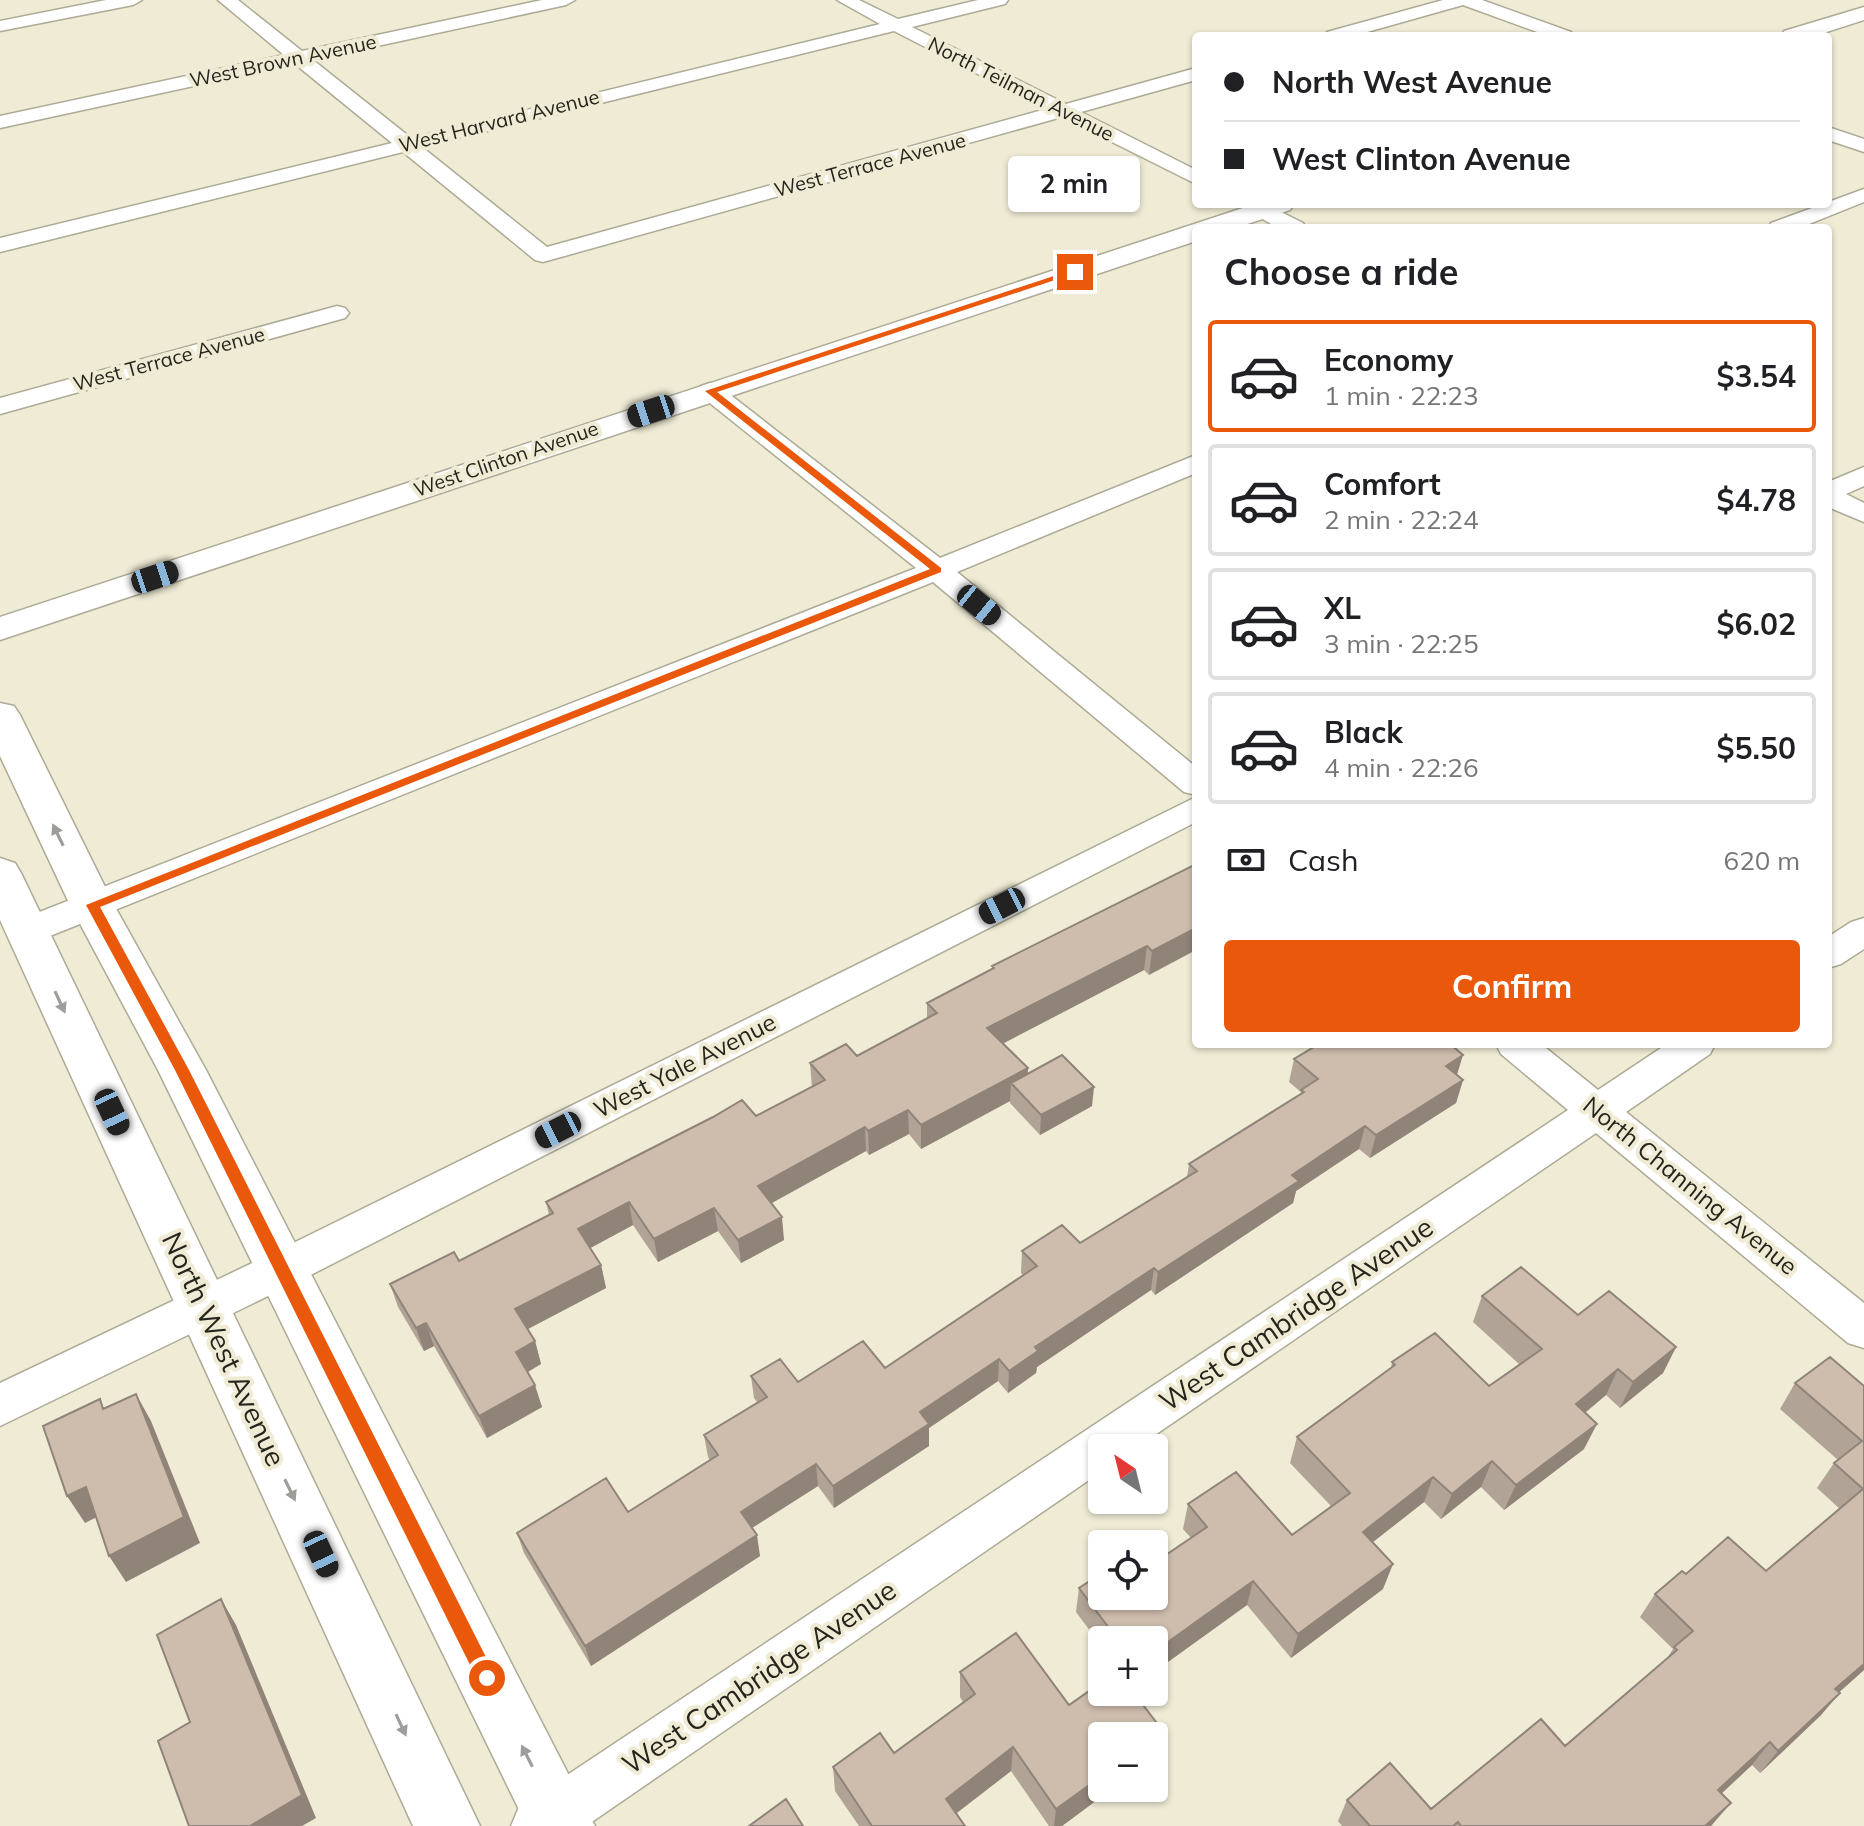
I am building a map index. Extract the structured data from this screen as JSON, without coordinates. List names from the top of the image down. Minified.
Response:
{"streets":{"main road":["West Clinton Avenue","North West Avenue"],"street":["West Brown Avenue","North Teilman Avenue","West Harvard Avenue","West Terrace Avenue","West Yale Avenue","North Channing Avenue","West Cambridge Avenue"]},"crossings":[["North Teilman Avenue","West Harvard Avenue"],["North Teilman Avenue","West Terrace Avenue"],["West Harvard Avenue","West Terrace Avenue"],["West Yale Avenue","North West Avenue"],["North Channing Avenue","West Cambridge Avenue"]],"north":"top left","page":{"banner":["North West Avenue","West Clinton Avenue"],"bubble":"2 min","heading":"Choose a ride","list":[{"name":"Economy","note":"1 min · 22:23","value":"$3.54"},{"name":"Comfort","note":"2 min · 22:24","value":"$4.78"},{"name":"XL","note":"3 min · 22:25","value":"$6.02"},{"name":"Black","note":"4 min · 22:26","value":"$5.50"}],"pay":["Cash","620 m"],"buttons":"Confirm","map_buttons":["+","−"]}}
